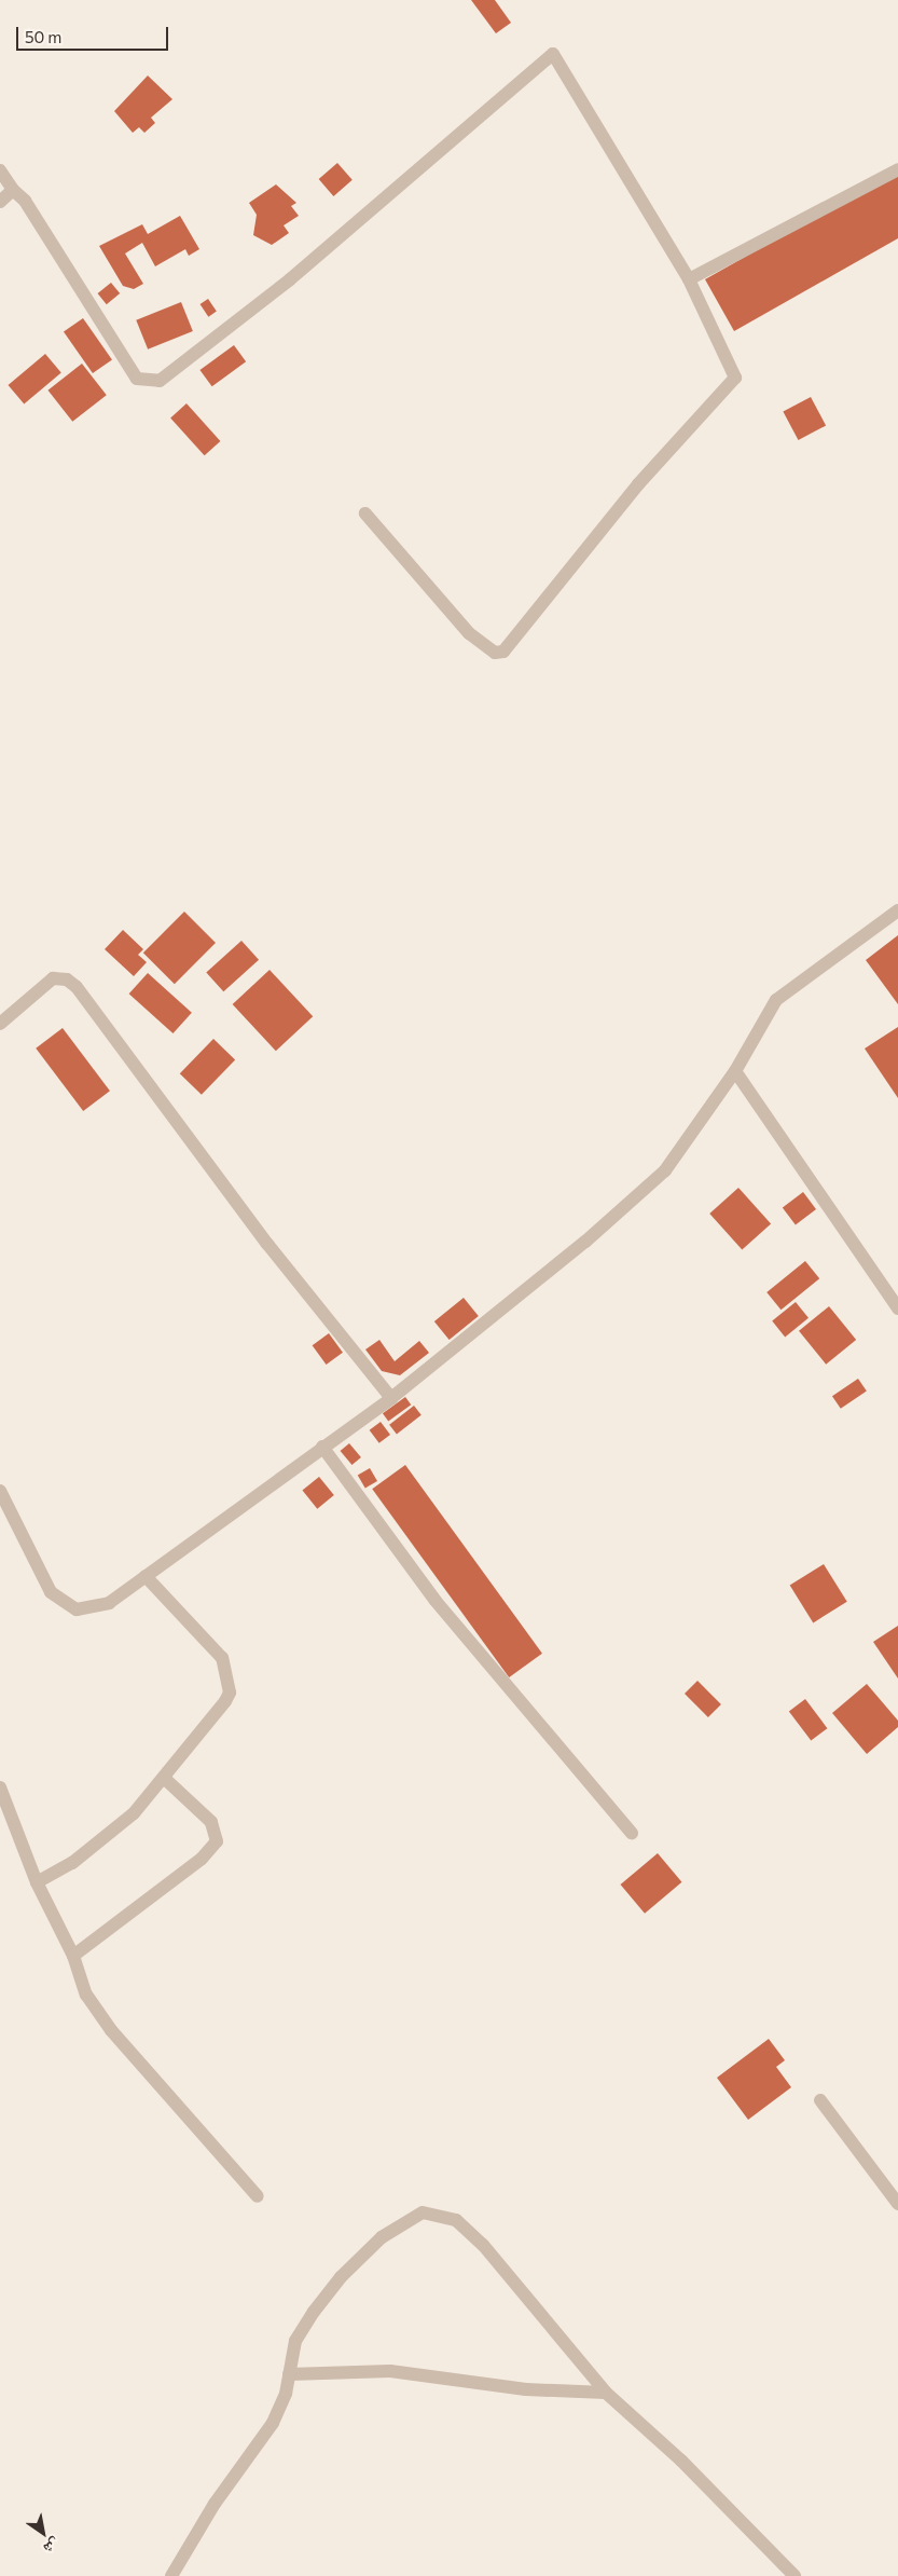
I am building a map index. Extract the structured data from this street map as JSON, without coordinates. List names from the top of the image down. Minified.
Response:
{"scale_bar":"50 m","north":"bottom right"}
